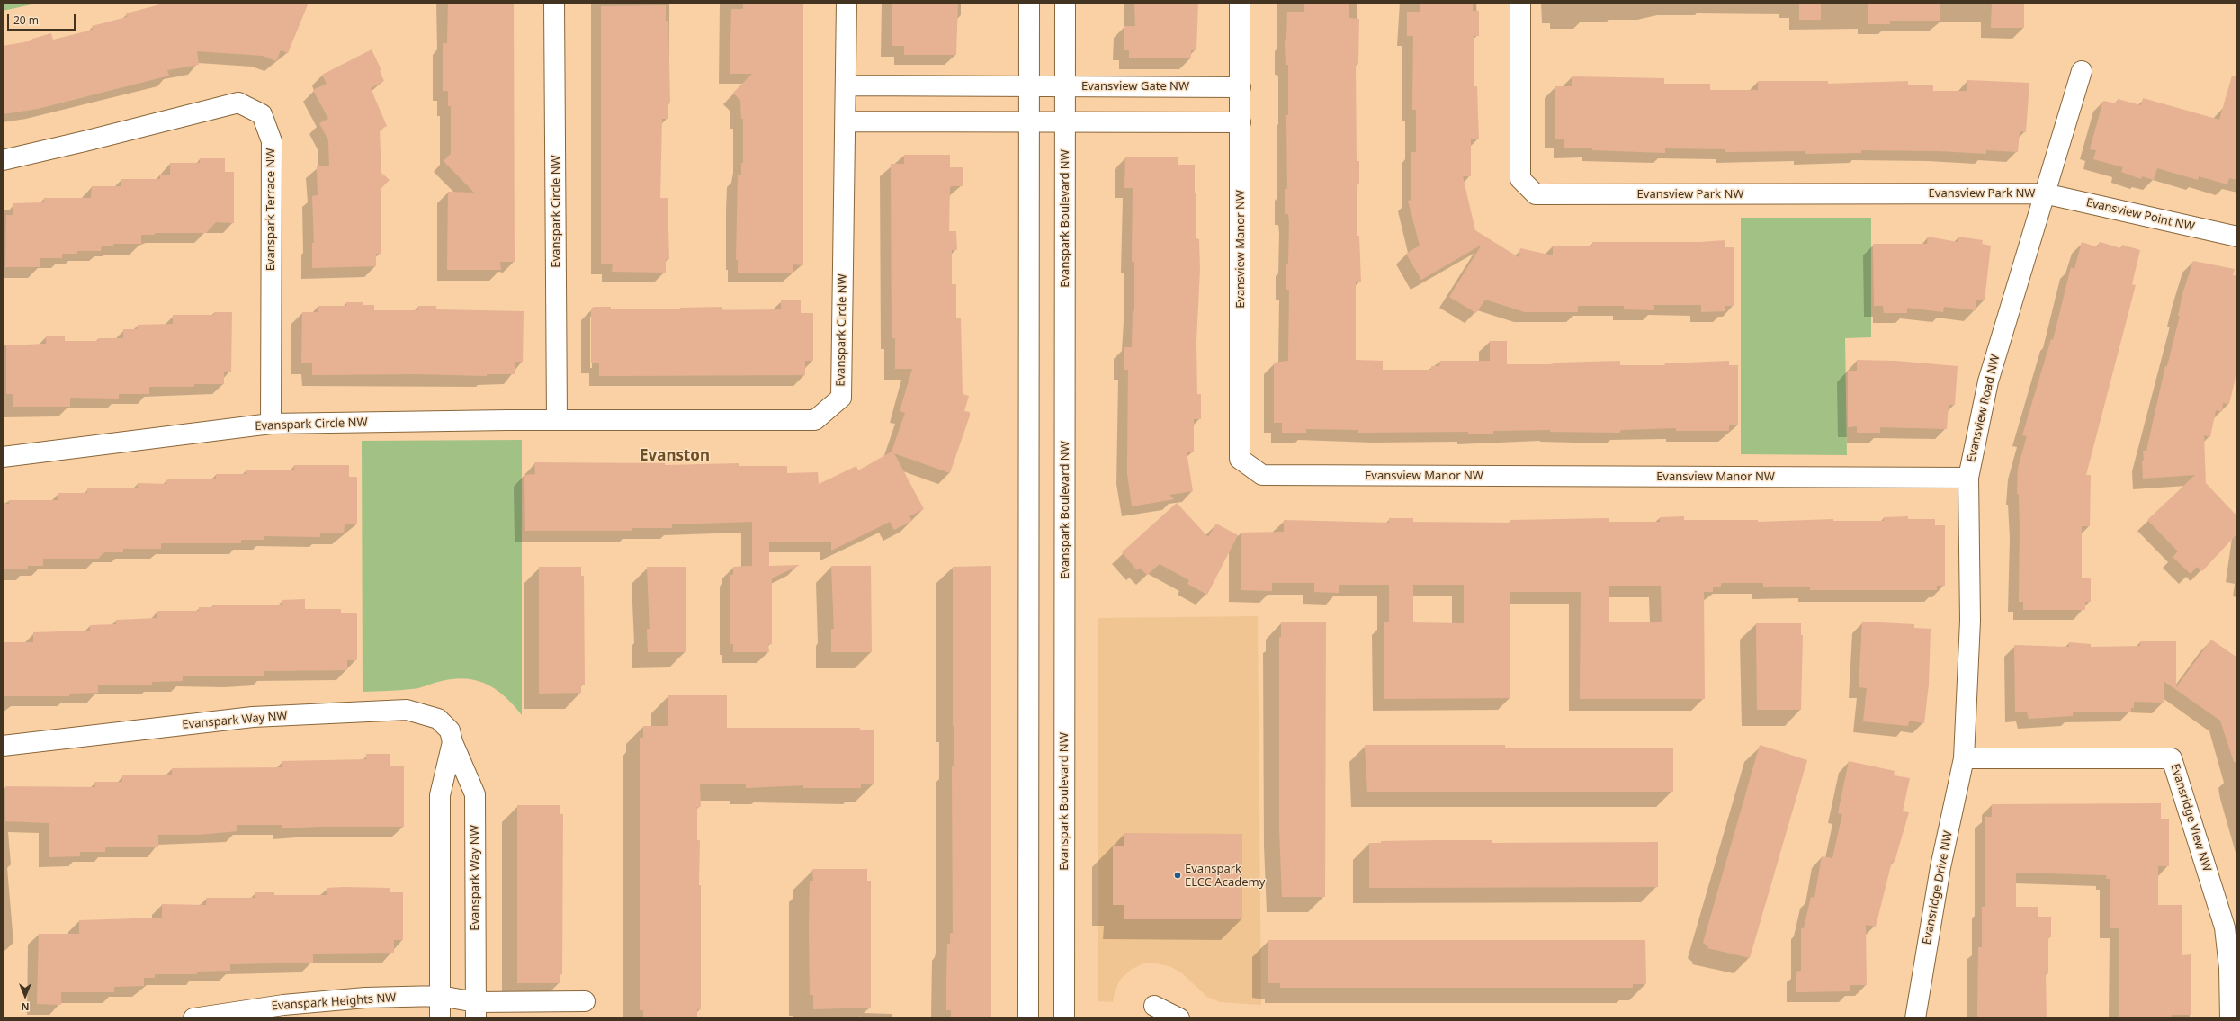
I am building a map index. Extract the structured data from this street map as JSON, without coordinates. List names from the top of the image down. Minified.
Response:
{"streets":{"street":["Evansview Gate NW","Evansview Park NW","Evanspark Terrace NW","Evanspark Circle NW","Evansview Point NW","Evanspark Boulevard NW","Evansview Manor NW","Evansview Road NW","Evanspark Way NW","Evansridge View NW","Evansridge Drive NW","Evanspark Heights NW"]},"crossings":[["Evansview Gate NW","Evanspark Boulevard NW"],["Evansview Gate NW","Evansview Manor NW"],["Evansview Park NW","Evansview Point NW"],["Evansview Park NW","Evansview Road NW"],["Evanspark Terrace NW","Evanspark Circle NW"],["Evansview Point NW","Evansview Road NW"],["Evansview Manor NW","Evansview Road NW"],["Evansview Road NW","Evansridge View NW"],["Evansview Road NW","Evansridge Drive NW"],["Evanspark Way NW","Evanspark Heights NW"],["Evansridge View NW","Evansridge Drive NW"]],"districts":["Evanston"],"places":["Evanspark ELCC Academy"],"scale_bar":"20 m","north":"bottom"}
